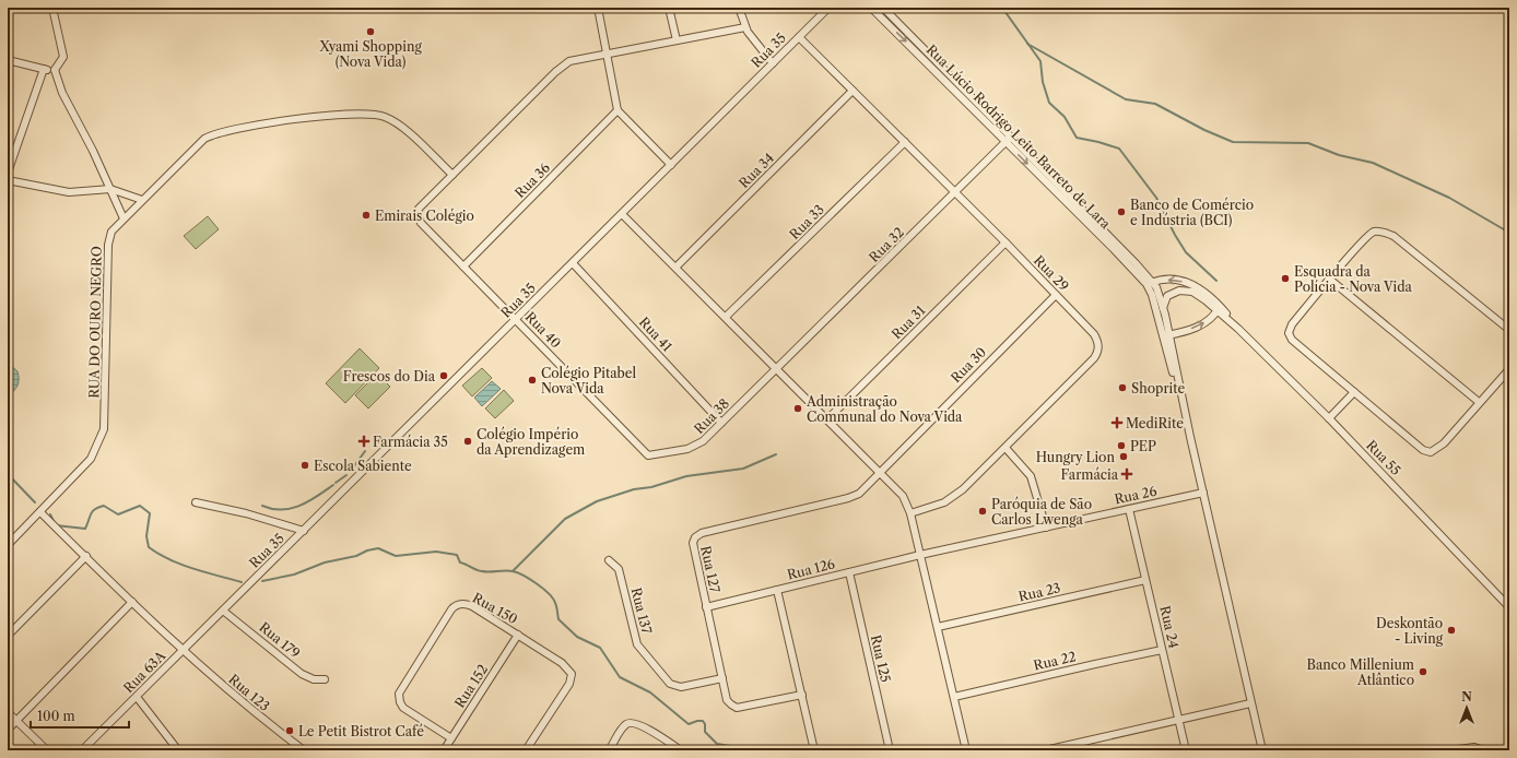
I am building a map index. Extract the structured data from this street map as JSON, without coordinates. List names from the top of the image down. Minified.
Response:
{"streets":{"street":["Rua 35","Rua Lúcio Rodrigo Leito Barreto de Lara","Rua 34","Rua 36","Rua 33","Rua 32","Rua 29","RUA DO OURO NEGRO","Rua 31","Rua 40","Rua 41","Rua 30","Rua 38","Rua 55","Rua 26","Rua 127","Rua 126","Rua 23","Rua 150","Rua 137","Rua 24","Rua 179","Rua 125","Rua 22","Rua 63A","Rua 152","Rua 123"]},"crossings":[["Rua 35","Rua 29"],["Rua 35","Rua 40"],["Rua 35","Rua 41"],["Rua 35","Rua 179"],["Rua 35","Rua 63A"],["Rua Lúcio Rodrigo Leito Barreto de Lara","Rua 32"],["Rua 34","Rua 29"],["Rua 36","Rua 40"],["Rua 33","Rua 29"],["Rua 32","Rua 29"],["Rua 32","Rua 38"],["Rua 29","Rua 31"],["Rua 29","Rua 30"],["RUA DO OURO NEGRO","Rua 40"],["RUA DO OURO NEGRO","Rua 123"],["Rua 40","Rua 38"],["Rua 41","Rua 38"],["Rua 30","Rua 127"],["Rua 26","Rua 126"],["Rua 26","Rua 24"],["Rua 127","Rua 126"],["Rua 127","Rua 137"],["Rua 126","Rua 125"],["Rua 23","Rua 24"],["Rua 150","Rua 152"],["Rua 24","Rua 22"],["Rua 179","Rua 63A"],["Rua 63A","Rua 123"]],"places":{"other":["Xyami Shopping (Nova Vida)","Banco de Comércio e Indústria (BCI)","Emirais Colégio","Esquadra da Polícia - Nova Vida","Frescos do Dia","Colégio Pitabel Nova Vida","Shoprite","Administração Communal do Nova Vida","Colégio Império da Aprendizagem","PEP","Hungry Lion","Escola Sabiente","Paróquia de São Carlos Lwenga","Deskontão - Living","Banco Millenium Atlântico","Le Petit Bistrot Café"],"health":["MediRite","Farmácia 35","Farmácia"]},"scale_bar":"100 m","north":"top"}
